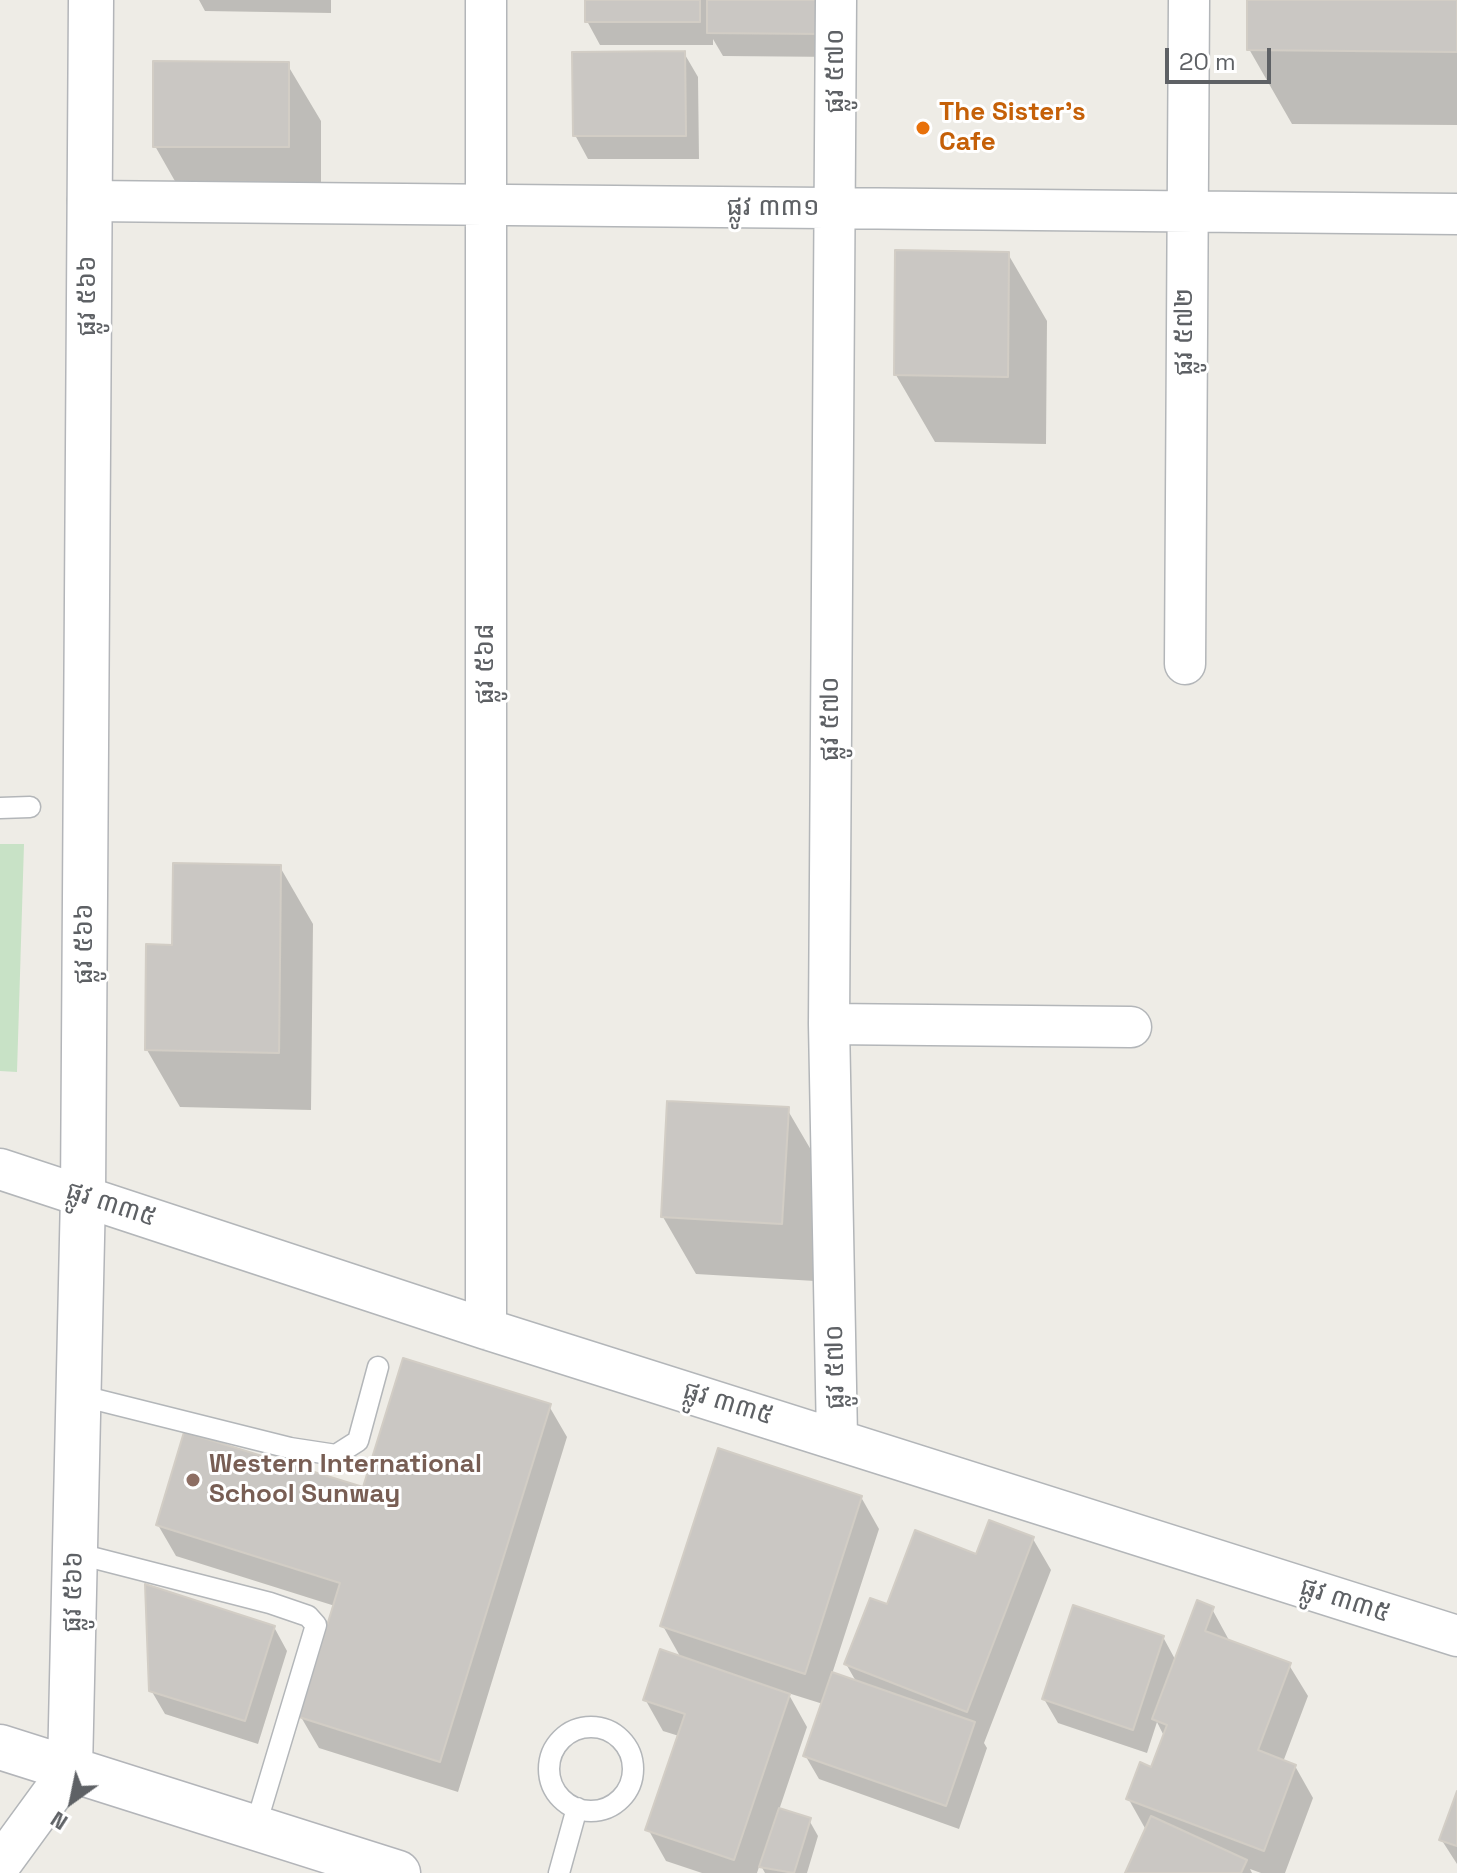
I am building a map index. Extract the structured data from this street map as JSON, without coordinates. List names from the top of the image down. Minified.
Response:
{"streets":{"street":["ផ្លូវ ៥៧០","ផ្លូវ ៣៣១","ផ្លូវ ៥៦៦","ផ្លូវ ៥៧២","ផ្លូវ ៥៦៨","ផ្លូវ ៣៣៥"]},"crossings":[["ផ្លូវ ៥៧០","ផ្លូវ ៣៣១"],["ផ្លូវ ៥៧០","ផ្លូវ ៣៣៥"],["ផ្លូវ ៣៣១","ផ្លូវ ៥៦៦"],["ផ្លូវ ៣៣១","ផ្លូវ ៥៧២"],["ផ្លូវ ៣៣១","ផ្លូវ ៥៦៨"],["ផ្លូវ ៥៦៦","ផ្លូវ ៣៣៥"],["ផ្លូវ ៥៦៨","ផ្លូវ ៣៣៥"]],"places":["The Sister's Cafe","Western International School Sunway"],"scale_bar":"20 m","north":"bottom left"}
